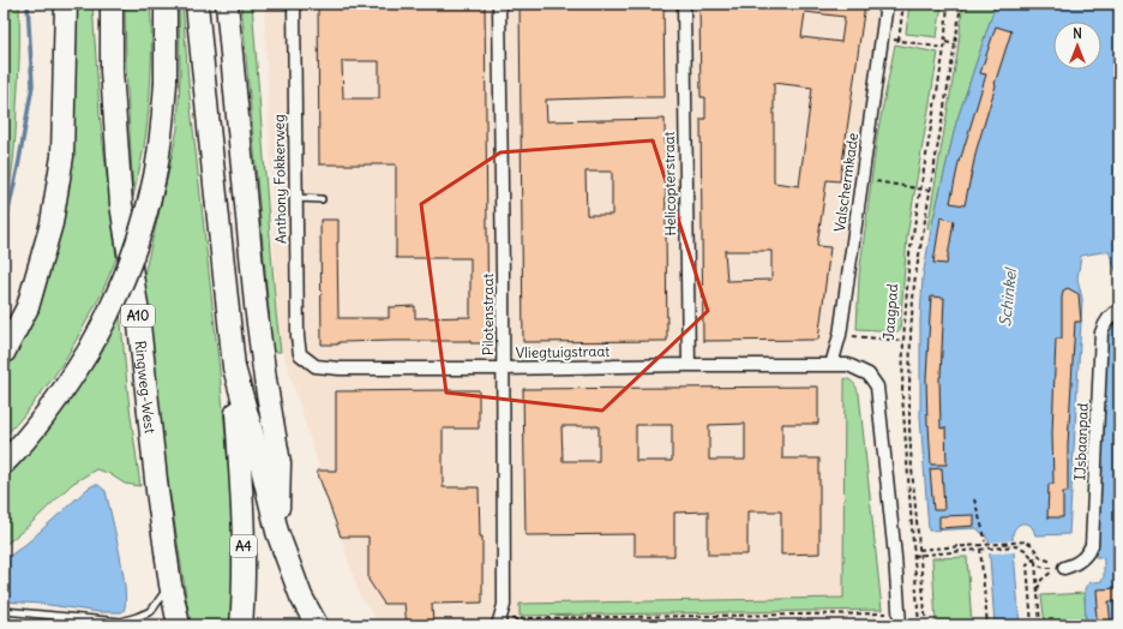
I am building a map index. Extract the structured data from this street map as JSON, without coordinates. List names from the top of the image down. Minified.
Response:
{"streets":{"highway":["A10","Ringweg-West","A4"],"street":["Anthony Fokkerweg","Valschermkade","Helicopterstraat","Pilotenstraat","Vliegtuigstraat","IJsbaanpad"],"path":["Jaagpad"]},"crossings":[["Anthony Fokkerweg","Vliegtuigstraat"],["Valschermkade","Vliegtuigstraat"],["Helicopterstraat","Vliegtuigstraat"],["Pilotenstraat","Vliegtuigstraat"]],"water":["Schinkel"],"north":"top"}
